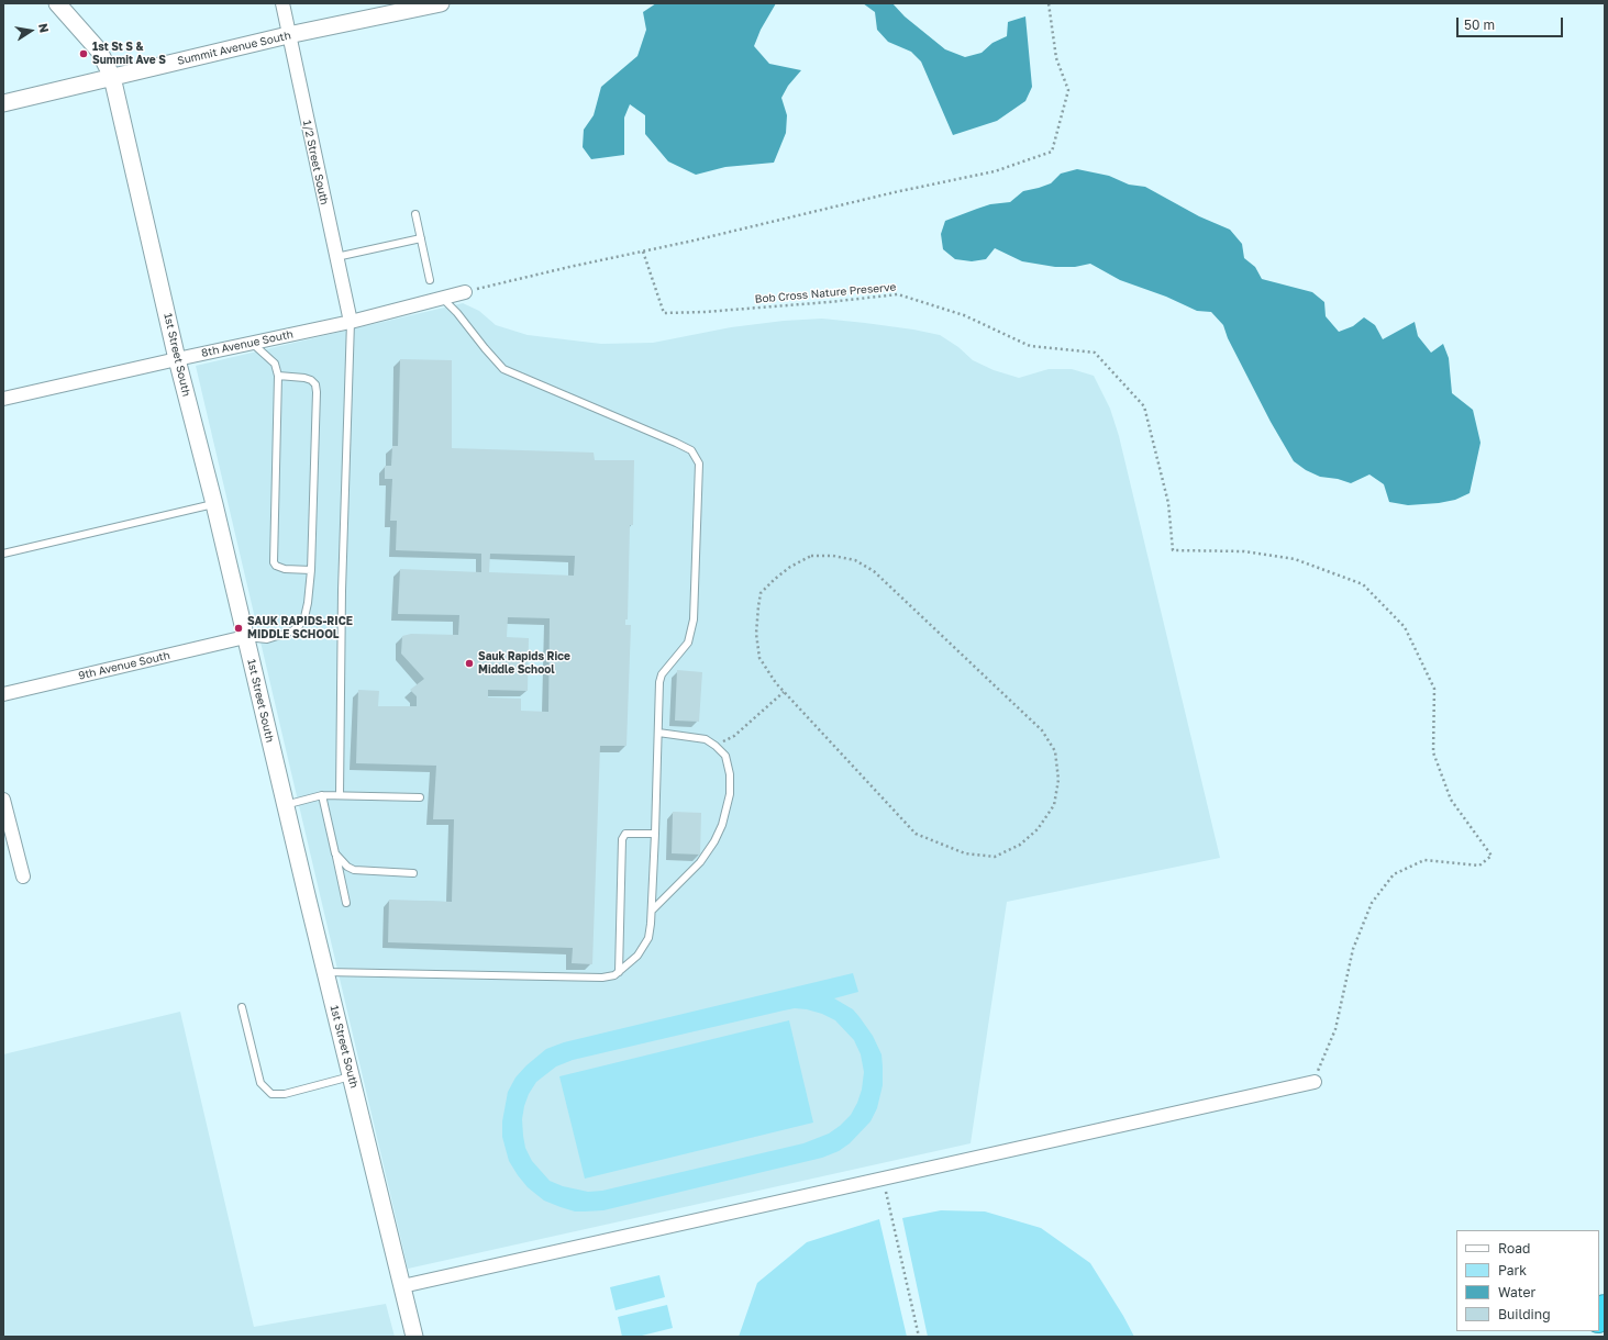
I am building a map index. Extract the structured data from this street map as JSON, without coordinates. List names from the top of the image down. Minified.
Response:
{"streets":{"street":["Summit Avenue South","1/2 Street South","8th Avenue South","1st Street South","9th Avenue South"],"path":["Bob Cross Nature Preserve"]},"crossings":[["Summit Avenue South","1/2 Street South"],["Summit Avenue South","1st Street South"],["1/2 Street South","8th Avenue South"],["8th Avenue South","1st Street South"],["1st Street South","9th Avenue South"]],"places":["1st St S & Summit Ave S","SAUK RAPIDS-RICE MIDDLE SCHOOL","Sauk Rapids Rice Middle School"],"legend":["Road","Park","Water","Building"],"scale_bar":"50 m","north":"right"}
